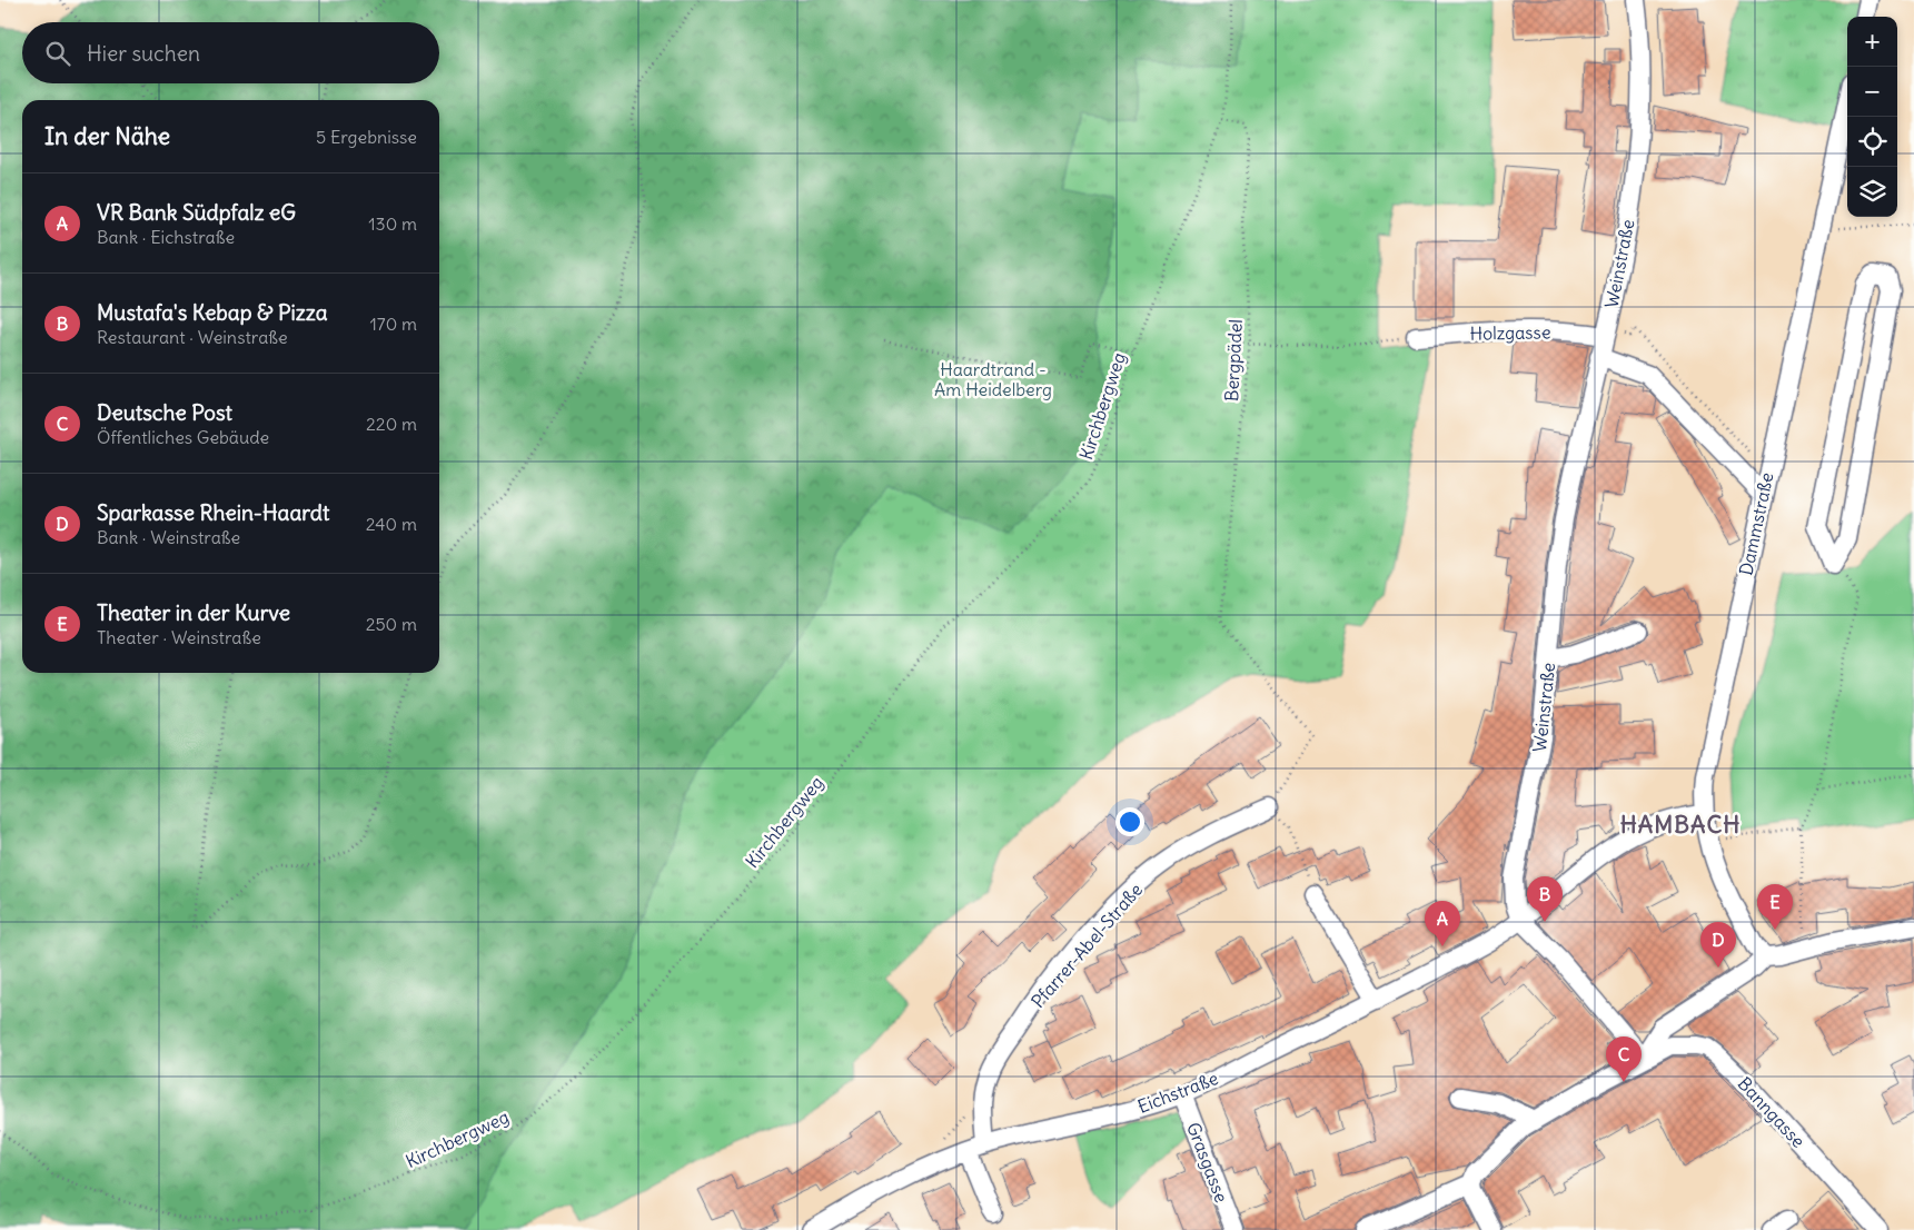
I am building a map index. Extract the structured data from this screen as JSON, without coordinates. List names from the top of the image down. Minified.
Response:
{"streets":{"street":["Weinstraße","Holzgasse","Dammstraße","Pfarrer-Abel-Straße","Eichstraße","Banngasse","Grasgasse"],"path":["Bergpädel","Kirchbergweg"]},"crossings":[["Weinstraße","Holzgasse"],["Weinstraße","Eichstraße"],["Bergpädel","Kirchbergweg"],["Bergpädel","Pfarrer-Abel-Straße"],["Dammstraße","Eichstraße"],["Pfarrer-Abel-Straße","Eichstraße"],["Eichstraße","Grasgasse"]],"districts":["HAMBACH"],"parks":["Haardtrand - Am Heidelberg"],"page":{"map_buttons":["+","−"],"search":"Hier suchen","heading":["In der Nähe","5 Ergebnisse"],"list":[{"mark":"A","name":"VR Bank Südpfalz eG","note":"Bank · Eichstraße","value":"130 m"},{"mark":"B","name":"Mustafa's Kebap & Pizza","note":"Restaurant · Weinstraße","value":"170 m"},{"mark":"C","name":"Deutsche Post","note":"Öffentliches Gebäude","value":"220 m"},{"mark":"D","name":"Sparkasse Rhein-Haardt","note":"Bank · Weinstraße","value":"240 m"},{"mark":"E","name":"Theater in der Kurve","note":"Theater · Weinstraße","value":"250 m"}],"pins":["B","E","A","D","C"]}}
